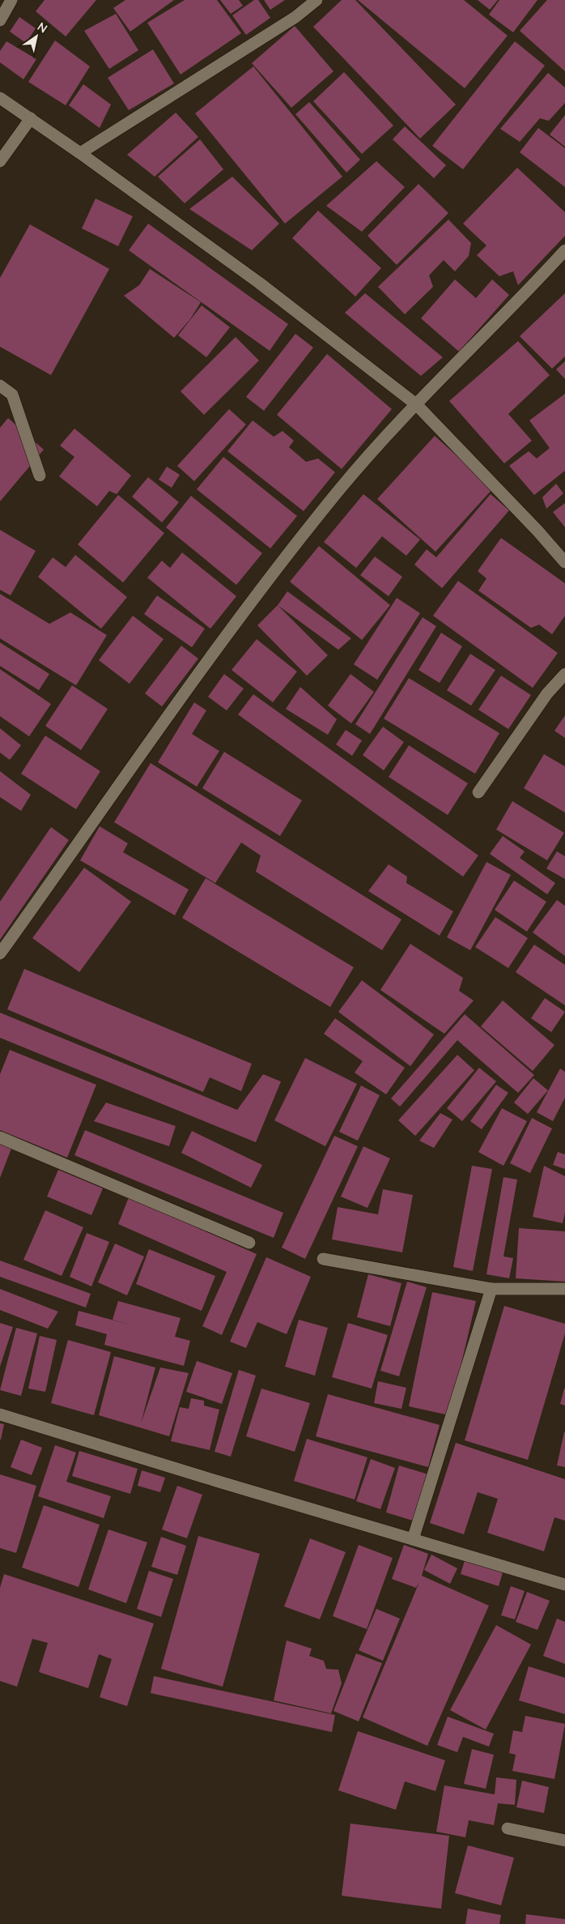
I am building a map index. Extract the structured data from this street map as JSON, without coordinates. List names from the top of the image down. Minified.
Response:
{"north":"top right"}
